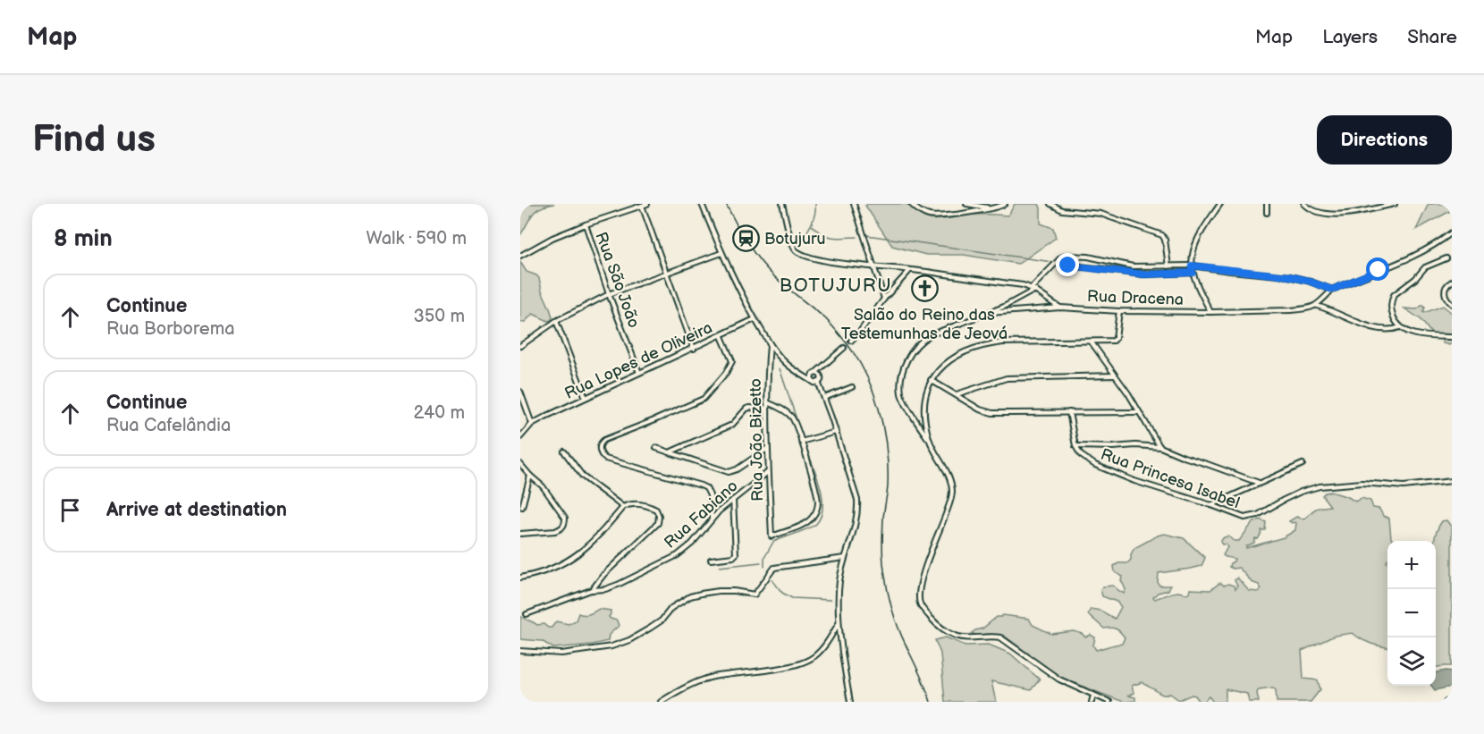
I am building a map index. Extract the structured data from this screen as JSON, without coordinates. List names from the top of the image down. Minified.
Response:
{"streets":{"street":["Rua São João","Rua Dracena","Rua Lopes de Oliveira","Rua João Bizetto","Rua Princesa Isabel","Rua Fabiano"]},"crossings":[["Rua São João","Rua Lopes de Oliveira"],["Rua João Bizetto","Rua Fabiano"]],"districts":["BOTUJURU"],"places":{"station":["Botujuru"],"church":["Salão do Reino das Testemunhas de Jeová"]},"page":{"header":"Map","nav":["Map","Layers","Share"],"buttons":"Directions","title":"Find us","heading":["8 min","Walk · 590 m"],"list":[["Continue","Rua Borborema","350 m"],["Continue","Rua Cafelândia","240 m"],"Arrive at destination"],"map_buttons":["+","−"]}}
